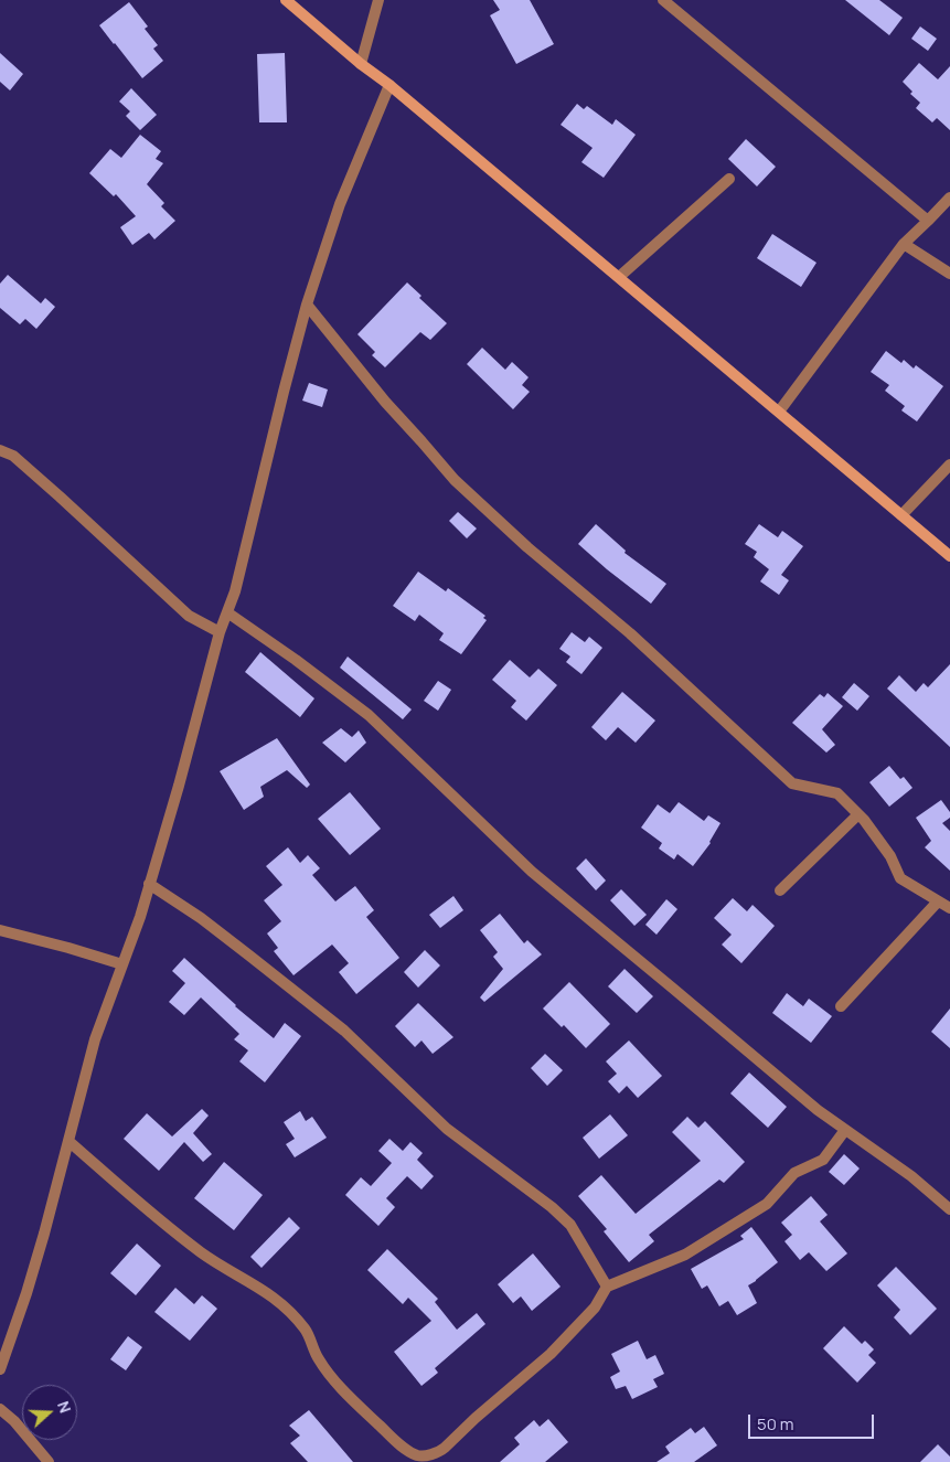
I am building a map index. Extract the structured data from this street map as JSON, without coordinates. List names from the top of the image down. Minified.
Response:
{"scale_bar":"50 m","north":"right"}
